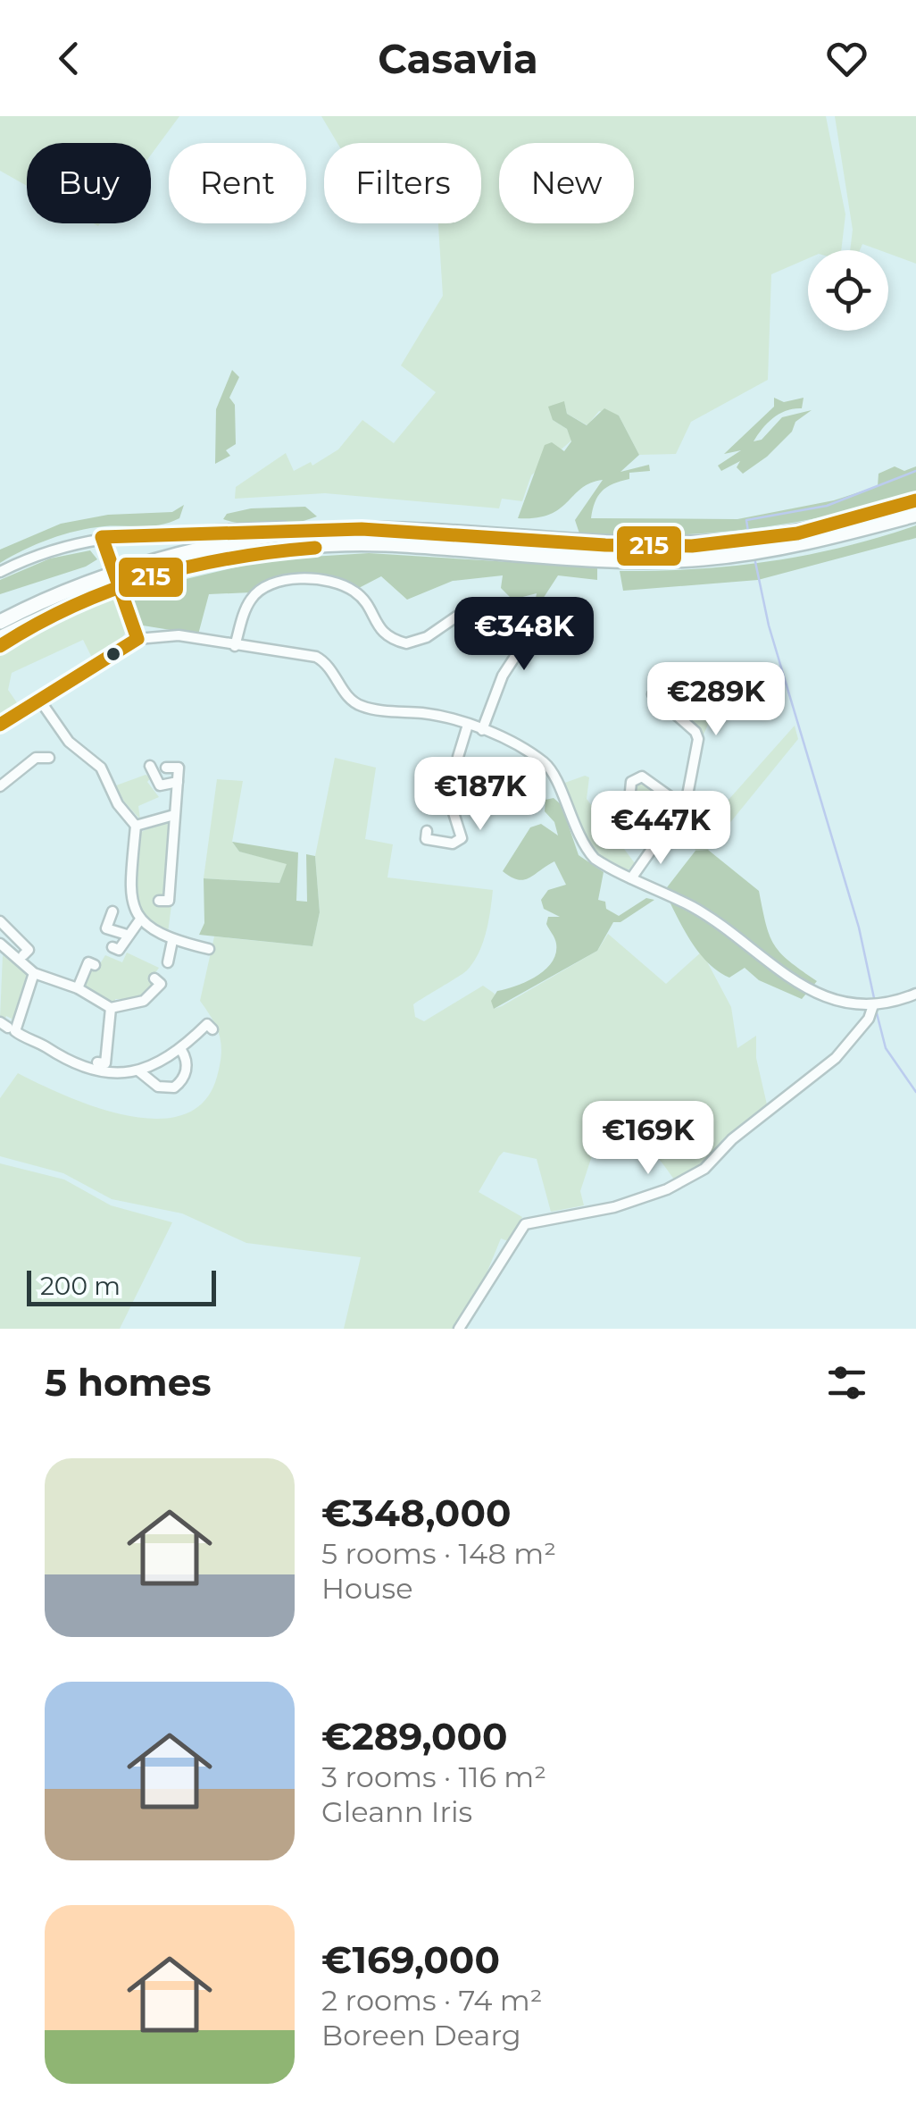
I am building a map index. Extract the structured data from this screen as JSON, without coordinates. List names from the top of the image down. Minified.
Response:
{"lines":["transit line 215"],"scale_bar":"200 m","page":{"header":"Casavia","chip":["Buy","Rent","Filters","New"],"price":["€348K","€289K","€187K","€447K","€169K"],"scale":"200 m","heading":"5 homes","list":[{"name":"€348,000","note":"5 rooms · 148 m² · House"},{"name":"€289,000","note":"3 rooms · 116 m² · Gleann Iris"},{"name":"€169,000","note":"2 rooms · 74 m² · Boreen Dearg"}]}}
